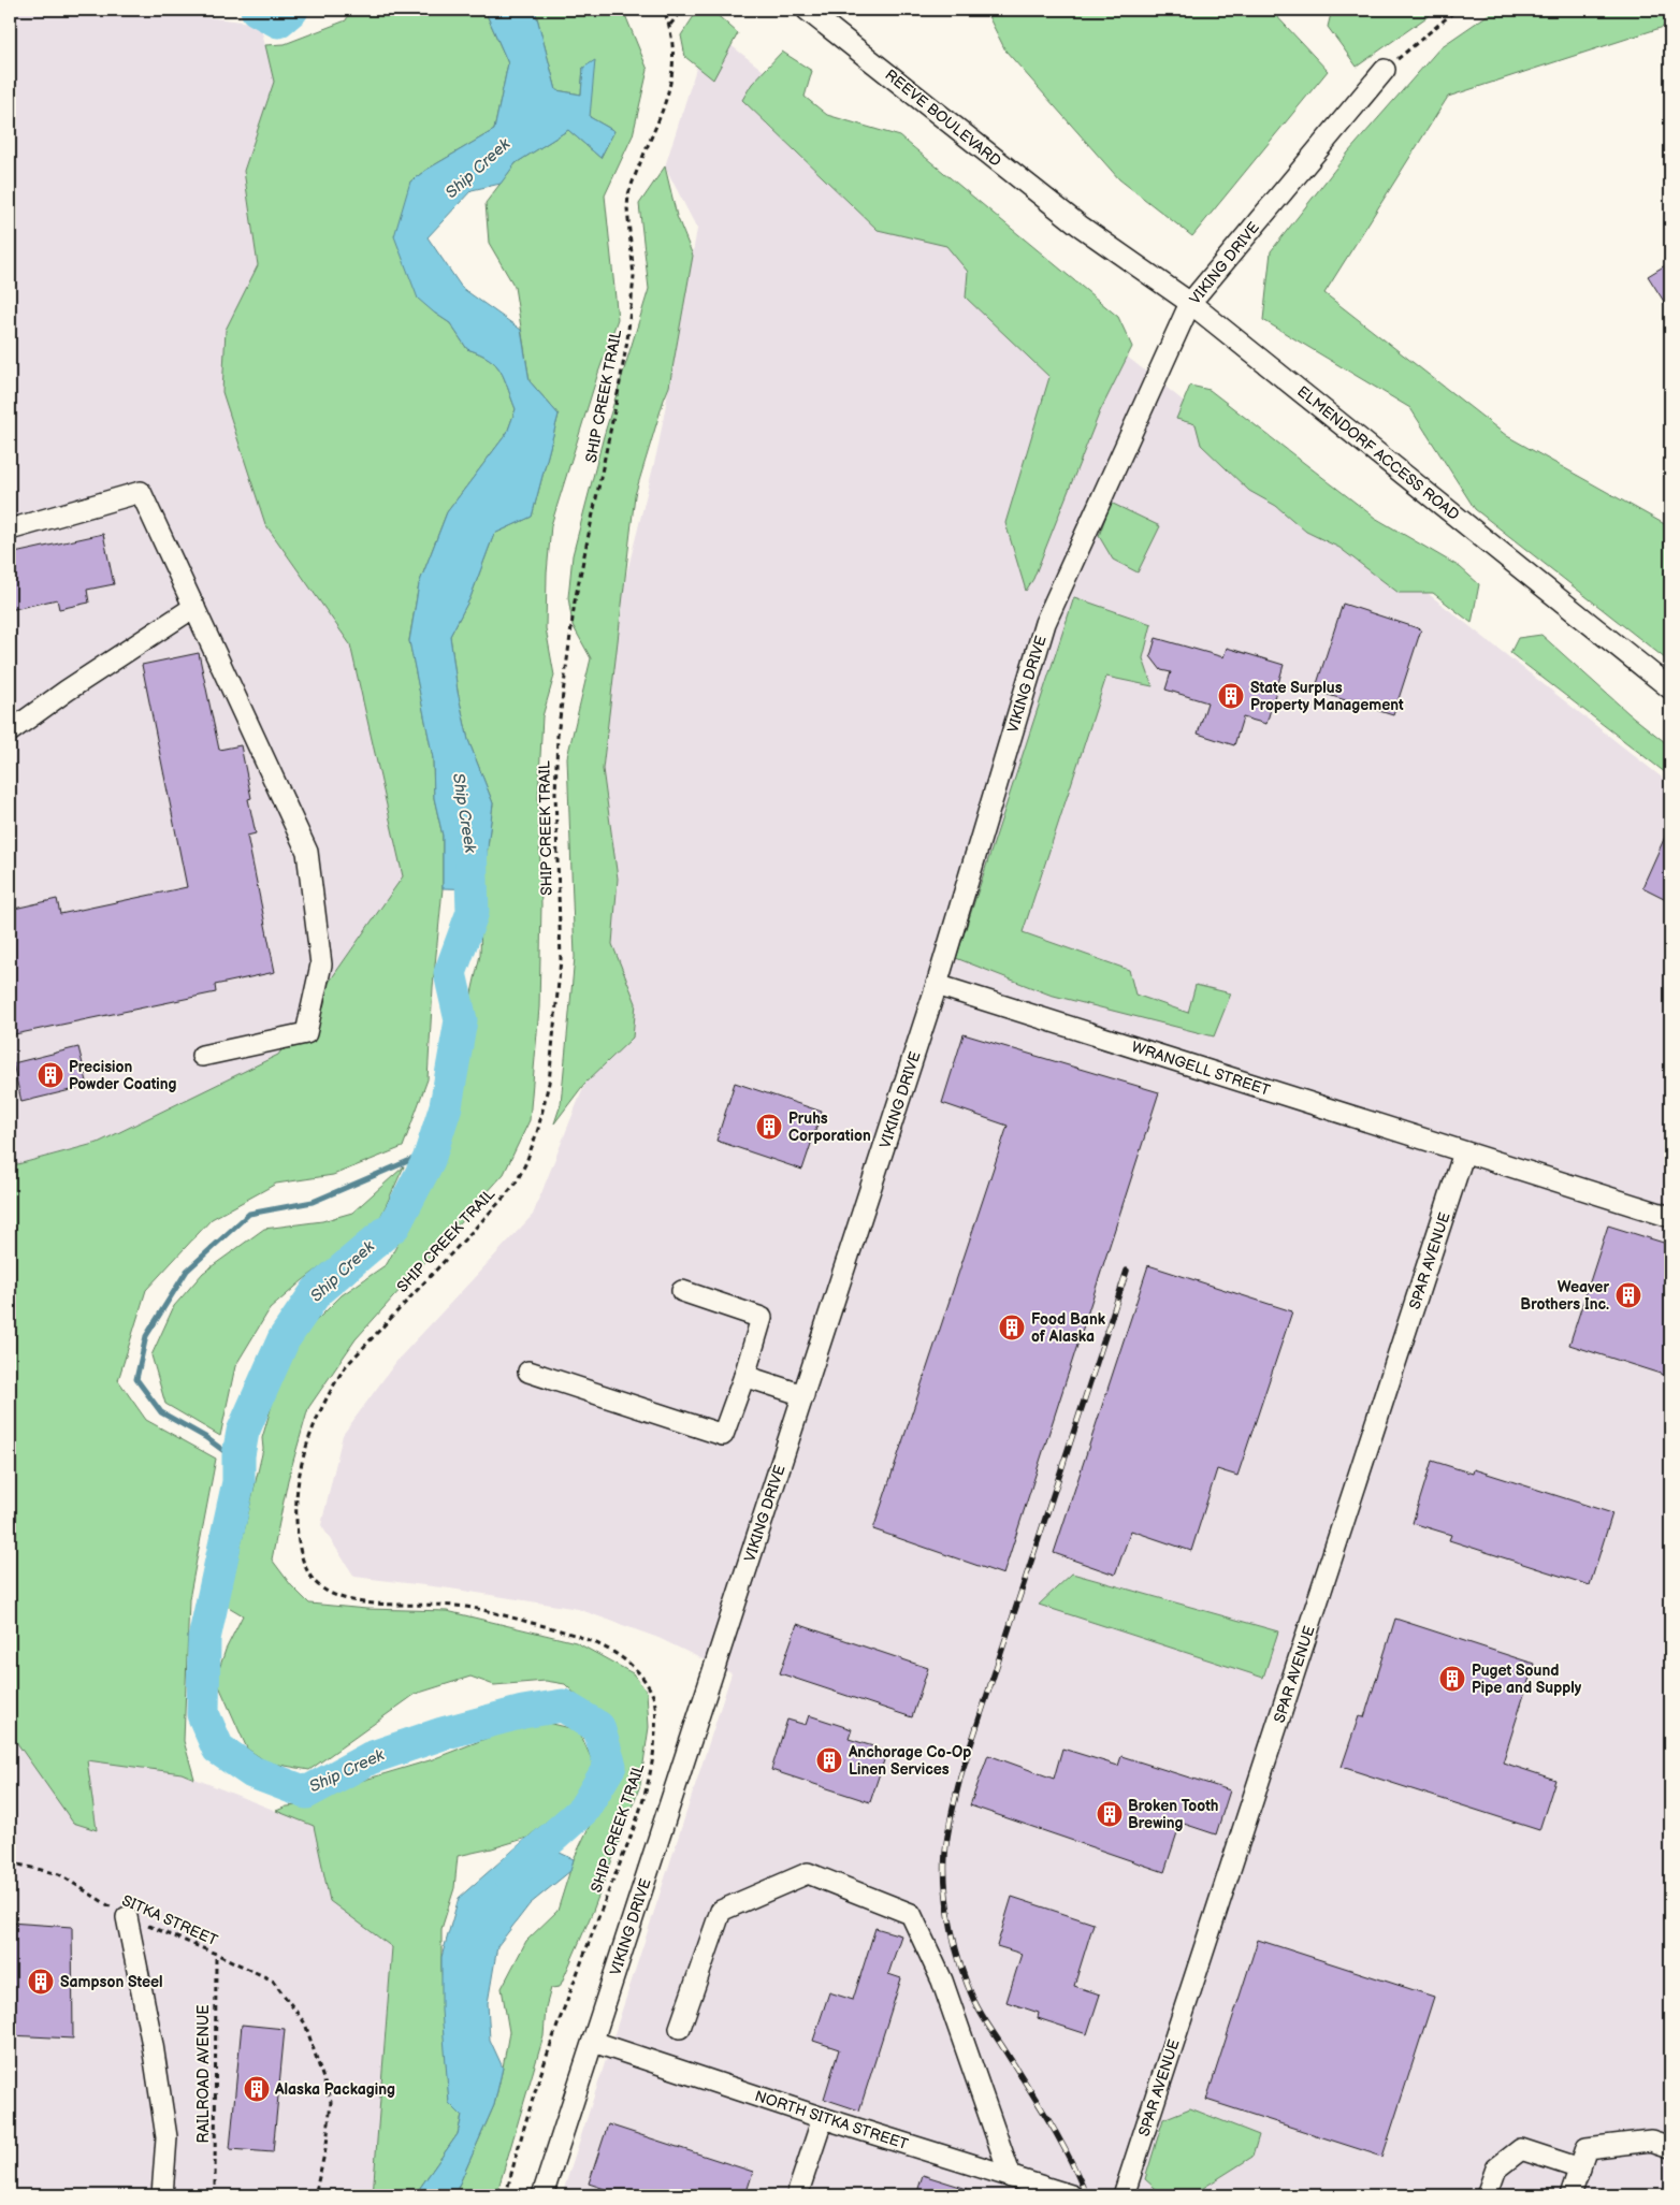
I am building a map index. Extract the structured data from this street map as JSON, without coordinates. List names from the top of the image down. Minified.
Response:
{"streets":{"street":["REEVE BOULEVARD","VIKING DRIVE","ELMENDORF ACCESS ROAD","WRANGELL STREET","SPAR AVENUE","NORTH SITKA STREET"],"path":["SHIP CREEK TRAIL","SITKA STREET","RAILROAD AVENUE"]},"crossings":[["REEVE BOULEVARD","ELMENDORF ACCESS ROAD"],["VIKING DRIVE","ELMENDORF ACCESS ROAD"],["VIKING DRIVE","WRANGELL STREET"],["VIKING DRIVE","NORTH SITKA STREET"],["WRANGELL STREET","SPAR AVENUE"],["SITKA STREET","RAILROAD AVENUE"]],"water":["Ship Creek"],"places":{"building":["State Surplus Property Management","Precision Powder Coating","Pruhs Corporation","Weaver Brothers Inc.","Food Bank of Alaska","Puget Sound Pipe and Supply","Anchorage Co-Op Linen Services","Broken Tooth Brewing","Sampson Steel","Alaska Packaging"]}}
